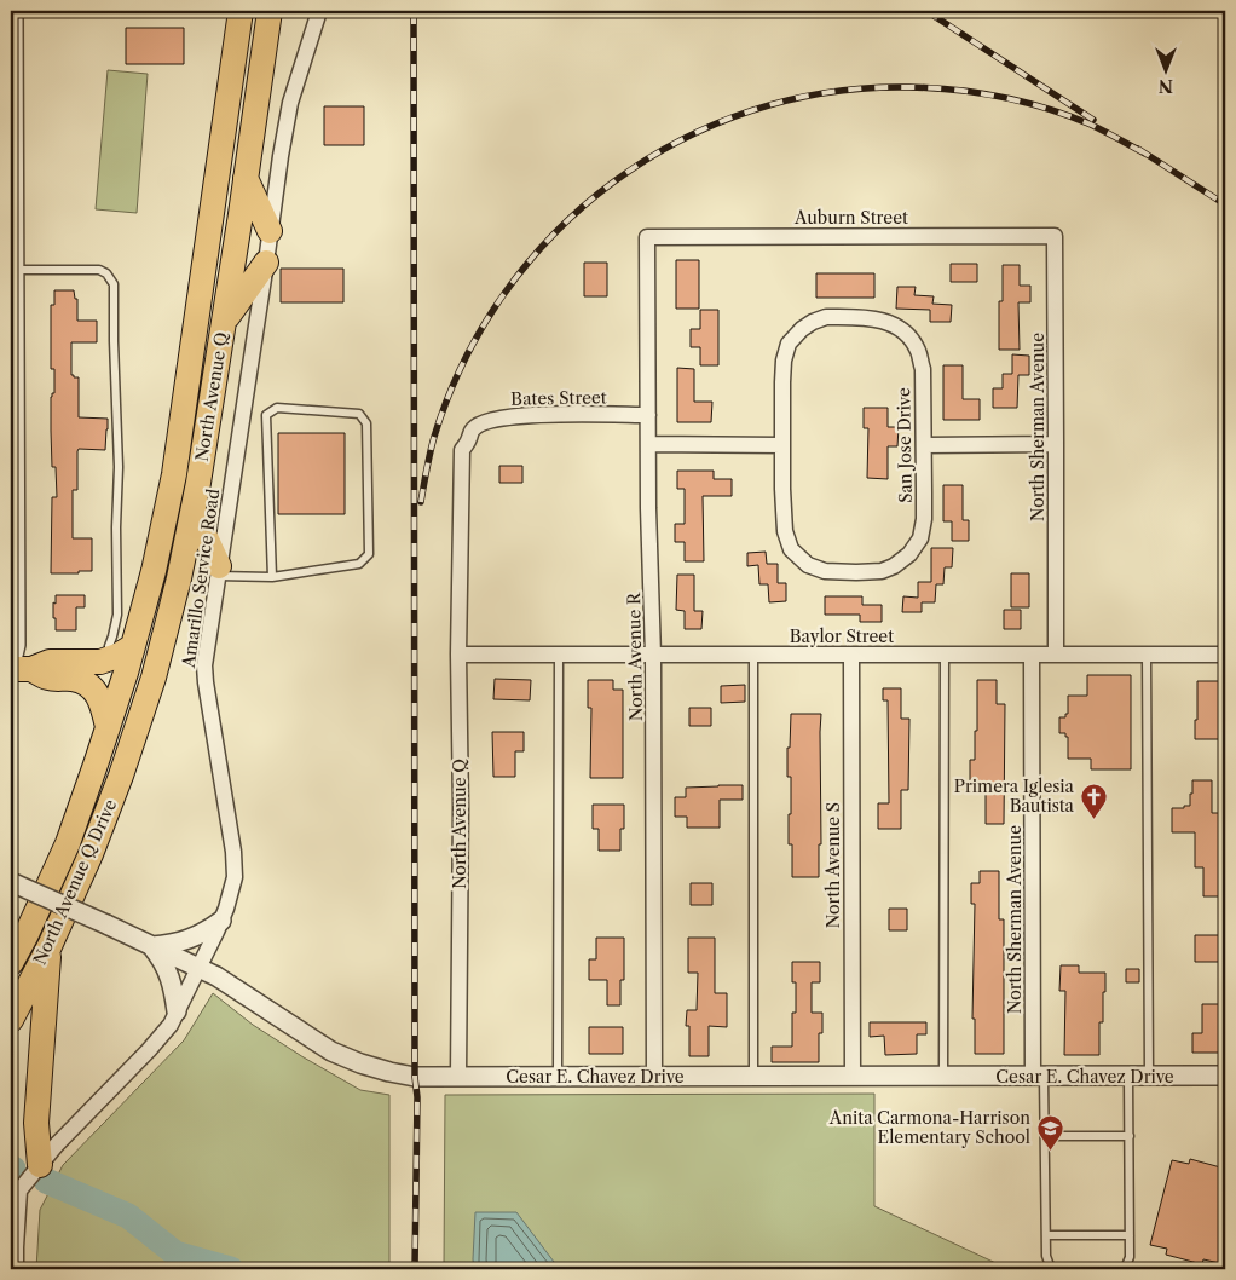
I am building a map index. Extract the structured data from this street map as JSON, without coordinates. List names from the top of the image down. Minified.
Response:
{"streets":{"main road":["North Avenue Q","North Avenue Q Drive"],"street":["Auburn Street","Bates Street","North Sherman Avenue","San Jose Drive","Amarillo Service Road","Baylor Street","North Avenue R","North Avenue S","Cesar E. Chavez Drive"]},"crossings":[["Auburn Street","North Sherman Avenue"],["Auburn Street","North Avenue R"],["North Avenue Q","Bates Street"],["North Avenue Q","Baylor Street"],["North Avenue Q","North Avenue Q Drive"],["North Avenue Q","Cesar E. Chavez Drive"],["Bates Street","North Avenue R"],["North Sherman Avenue","Baylor Street"],["North Sherman Avenue","Cesar E. Chavez Drive"],["Amarillo Service Road","North Avenue Q Drive"],["Amarillo Service Road","Cesar E. Chavez Drive"],["Baylor Street","North Avenue R"],["Baylor Street","North Avenue S"],["North Avenue R","Cesar E. Chavez Drive"],["North Avenue S","Cesar E. Chavez Drive"]],"places":{"church":["Primera Iglesia Bautista"],"school or university":["Anita Carmona-Harrison Elementary School"]},"north":"bottom"}
